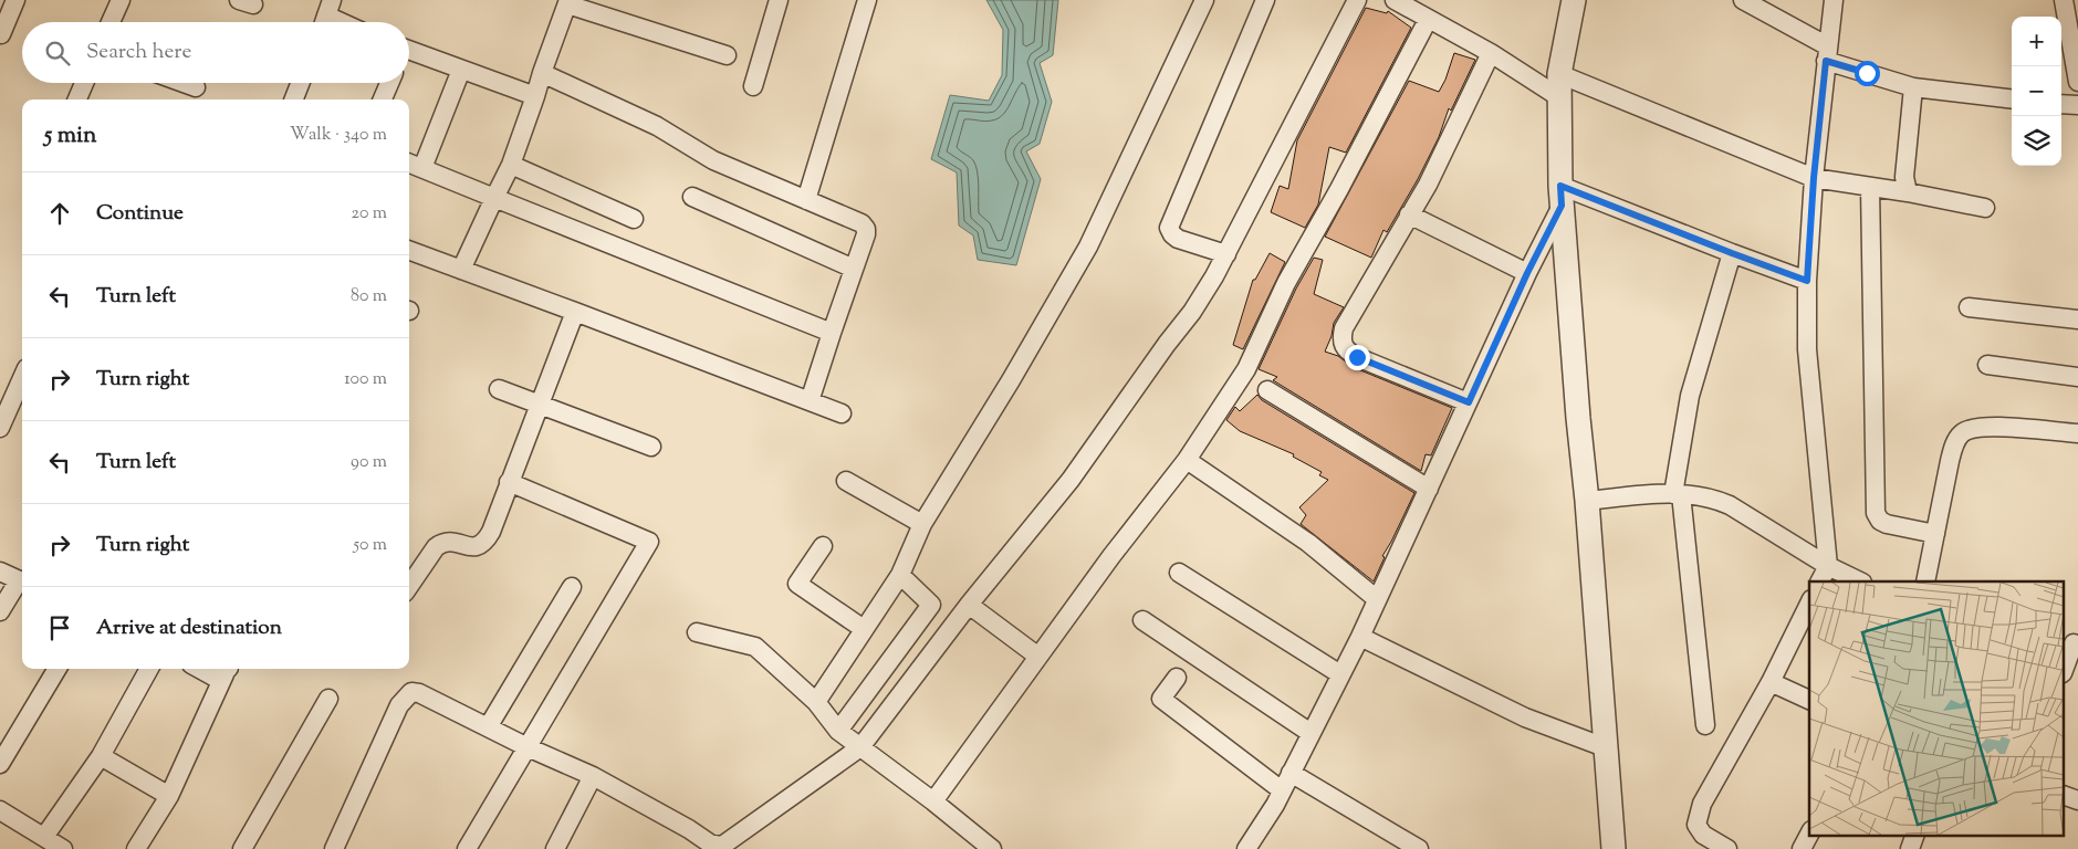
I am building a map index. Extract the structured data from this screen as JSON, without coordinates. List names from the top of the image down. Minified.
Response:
{"page":{"map_buttons":["+","−"],"search":"Search here","heading":["5 min","Walk · 340 m"],"list":[["Continue","20 m"],["Turn left","80 m"],["Turn right","100 m"],["Turn left","90 m"],["Turn right","50 m"],"Arrive at destination"]}}
